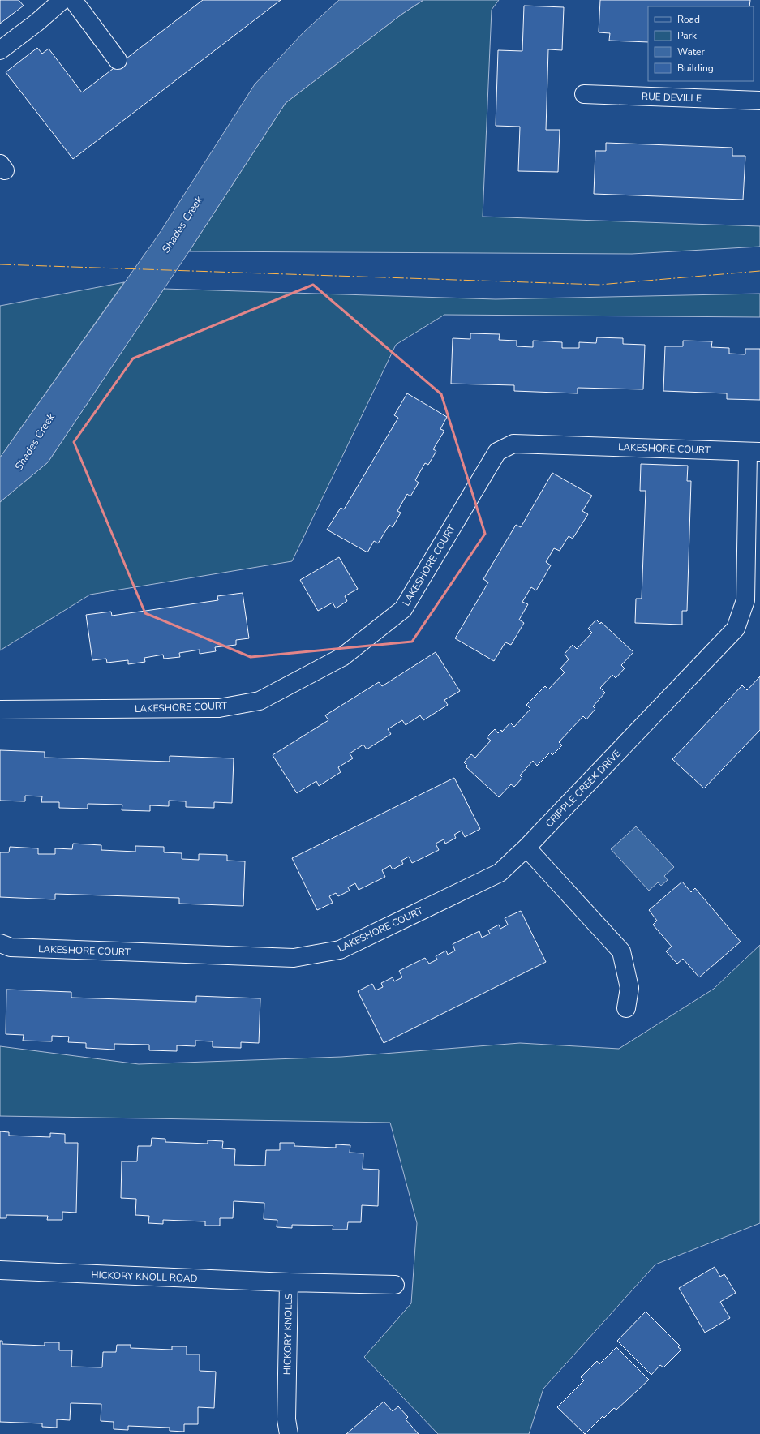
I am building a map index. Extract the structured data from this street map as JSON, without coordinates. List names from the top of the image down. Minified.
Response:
{"streets":{"street":["RUE DEVILLE","LAKESHORE COURT","CRIPPLE CREEK DRIVE","HICKORY KNOLL ROAD","HICKORY KNOLLS"]},"crossings":[["LAKESHORE COURT","CRIPPLE CREEK DRIVE"],["HICKORY KNOLL ROAD","HICKORY KNOLLS"]],"water":["Shades Creek"],"legend":["Road","Park","Water","Building"]}
